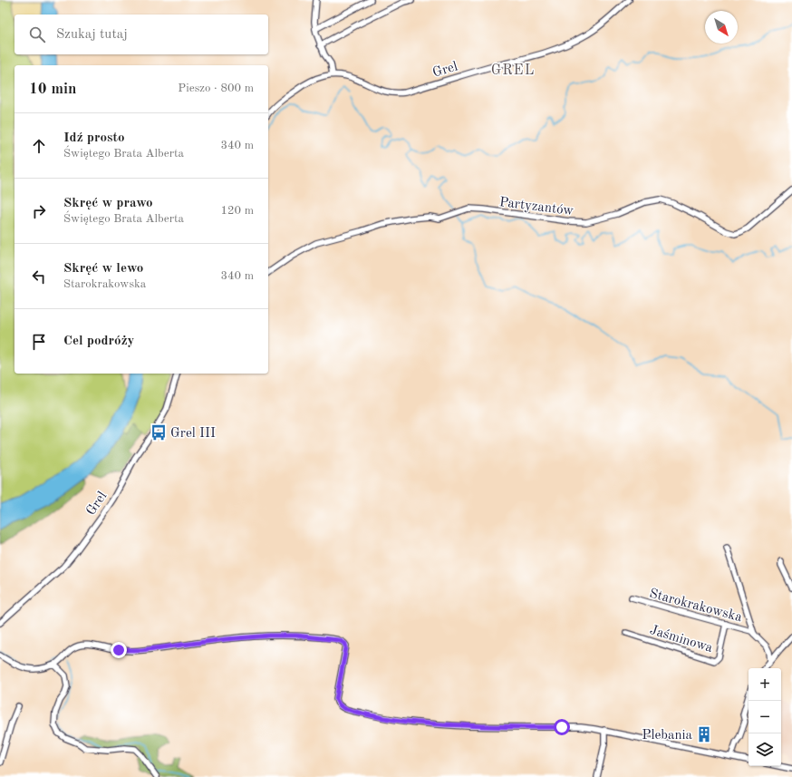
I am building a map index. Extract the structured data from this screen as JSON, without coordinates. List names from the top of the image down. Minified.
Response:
{"streets":{"street":["Grel","Partyzantów","Starokrakowska","Jaśminowa"]},"crossings":[["Starokrakowska","Jaśminowa"]],"districts":["GREL"],"places":{"bus stop":["Grel III"],"building":["Plebania"]},"north":"bottom right","page":{"search":"Szukaj tutaj","heading":["10 min","Pieszo · 800 m"],"list":[["Idź prosto","Świętego Brata Alberta","340 m"],["Skręć w prawo","Świętego Brata Alberta","120 m"],["Skręć w lewo","Starokrakowska","340 m"],"Cel podróży"],"map_buttons":["+","−"]}}
